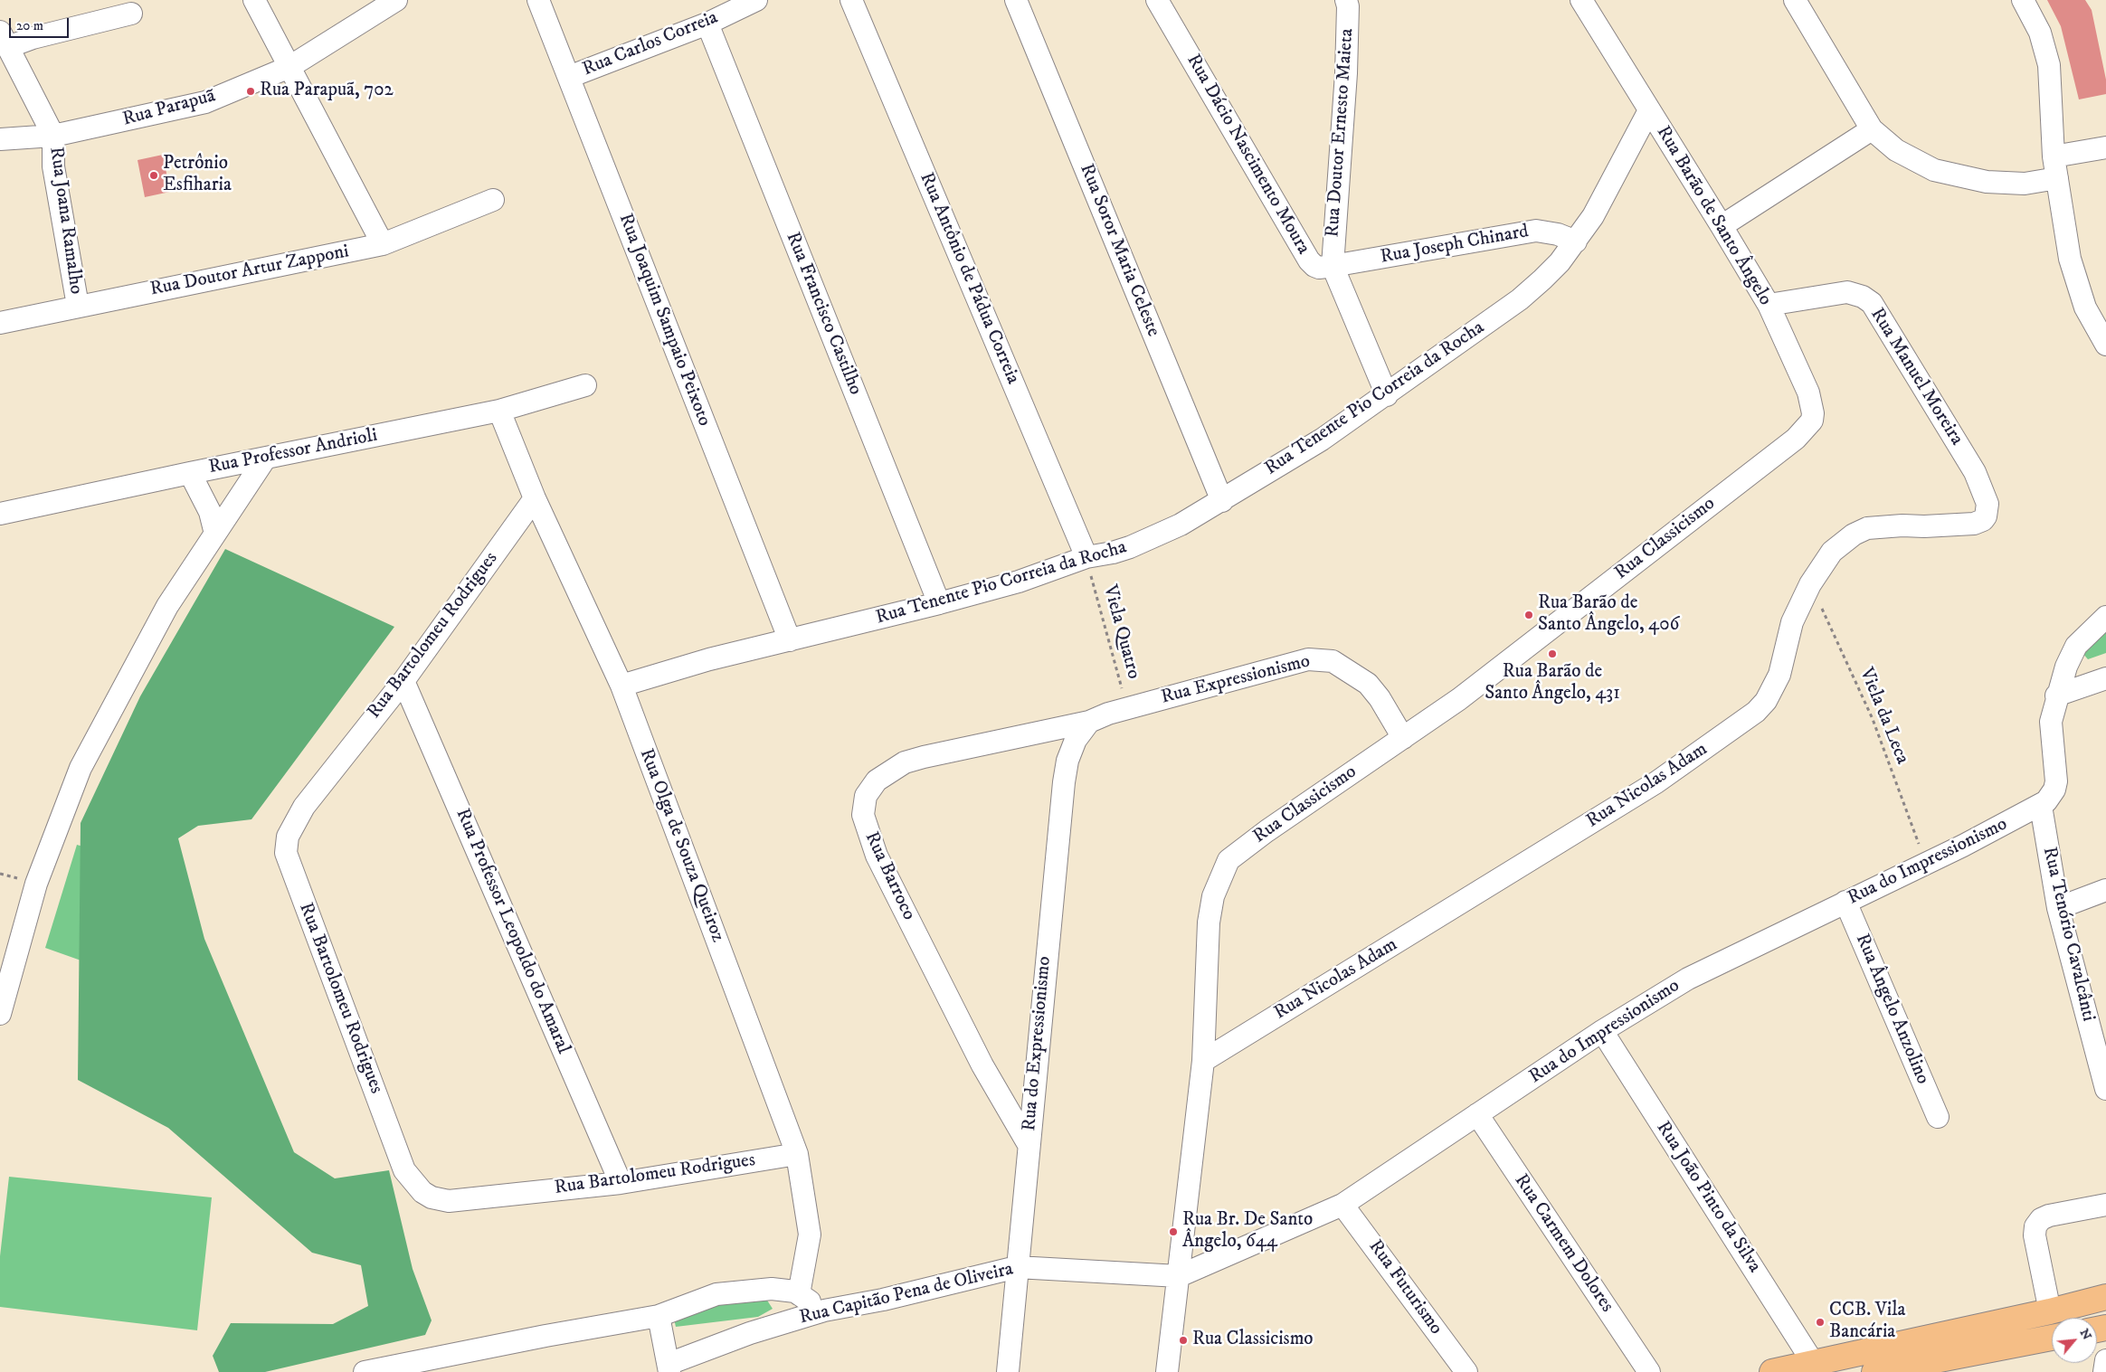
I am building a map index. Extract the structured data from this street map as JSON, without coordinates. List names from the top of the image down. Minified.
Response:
{"streets":{"street":["Rua Carlos Correia","Rua Parapuã","Rua Doutor Ernesto Maieta","Rua Dácio Nascimento Moura","Rua Barão de Santo Ângelo","Rua Joana Ramalho","Rua Joseph Chinard","Rua Soror Maria Celeste","Rua Doutor Artur Zapponi","Rua Antônio de Pádua Correia","Rua Francisco Castilho","Rua Joaquim Sampaio Peixoto","Rua Manuel Moreira","Rua Tenente Pio Correia da Rocha","Rua Professor Andrioli","Rua Classicismo","Rua Bartolomeu Rodrigues","Rua Expressionismo","Rua Nicolas Adam","Rua Olga de Souza Queiroz","Rua do Impressionismo","Rua Barroco","Rua Professor Leopoldo do Amaral","Rua Tenório Cavalcânti","Rua Ângelo Anzolino","Rua do Expressionismo","Rua João Pinto da Silva","Rua Carmem Dolores","Rua Futurismo","Rua Capitão Pena de Oliveira"],"path":["Viela Quatro","Viela da Leca"]},"crossings":[["Rua Carlos Correia","Rua Francisco Castilho"],["Rua Carlos Correia","Rua Joaquim Sampaio Peixoto"],["Rua Parapuã","Rua Joana Ramalho"],["Rua Doutor Ernesto Maieta","Rua Dácio Nascimento Moura"],["Rua Doutor Ernesto Maieta","Rua Joseph Chinard"],["Rua Dácio Nascimento Moura","Rua Joseph Chinard"],["Rua Dácio Nascimento Moura","Rua Tenente Pio Correia da Rocha"],["Rua Barão de Santo Ângelo","Rua Manuel Moreira"],["Rua Barão de Santo Ângelo","Rua Tenente Pio Correia da Rocha"],["Rua Barão de Santo Ângelo","Rua Classicismo"],["Rua Joana Ramalho","Rua Doutor Artur Zapponi"],["Rua Joseph Chinard","Rua Tenente Pio Correia da Rocha"],["Rua Soror Maria Celeste","Rua Tenente Pio Correia da Rocha"],["Rua Antônio de Pádua Correia","Rua Tenente Pio Correia da Rocha"],["Rua Antônio de Pádua Correia","Viela Quatro"],["Rua Francisco Castilho","Rua Tenente Pio Correia da Rocha"],["Rua Joaquim Sampaio Peixoto","Rua Tenente Pio Correia da Rocha"],["Rua Manuel Moreira","Rua Nicolas Adam"],["Rua Tenente Pio Correia da Rocha","Viela Quatro"],["Rua Tenente Pio Correia da Rocha","Rua Olga de Souza Queiroz"],["Rua Professor Andrioli","Rua Olga de Souza Queiroz"],["Rua Classicismo","Rua Expressionismo"],["Rua Classicismo","Rua Nicolas Adam"],["Rua Classicismo","Rua do Impressionismo"],["Rua Classicismo","Rua Capitão Pena de Oliveira"],["Viela Quatro","Rua Expressionismo"],["Rua Bartolomeu Rodrigues","Rua Olga de Souza Queiroz"],["Rua Bartolomeu Rodrigues","Rua Professor Leopoldo do Amaral"],["Rua Expressionismo","Rua Barroco"],["Rua Expressionismo","Rua do Expressionismo"],["Viela da Leca","Rua Nicolas Adam"],["Viela da Leca","Rua do Impressionismo"],["Rua do Impressionismo","Rua Tenório Cavalcânti"],["Rua do Impressionismo","Rua Ângelo Anzolino"],["Rua do Impressionismo","Rua João Pinto da Silva"],["Rua do Impressionismo","Rua Carmem Dolores"],["Rua do Impressionismo","Rua Futurismo"],["Rua do Impressionismo","Rua Capitão Pena de Oliveira"],["Rua Barroco","Rua do Expressionismo"],["Rua do Expressionismo","Rua Capitão Pena de Oliveira"]],"places":["Rua Parapuã, 702","Petrônio Esfiharia","Rua Barão de Santo Ângelo, 406","Rua Barão de Santo Ângelo, 431","Rua Br. De Santo Ângelo, 644","CCB. Vila Bancária","Rua Classicismo"],"scale_bar":"20 m","north":"top right"}
